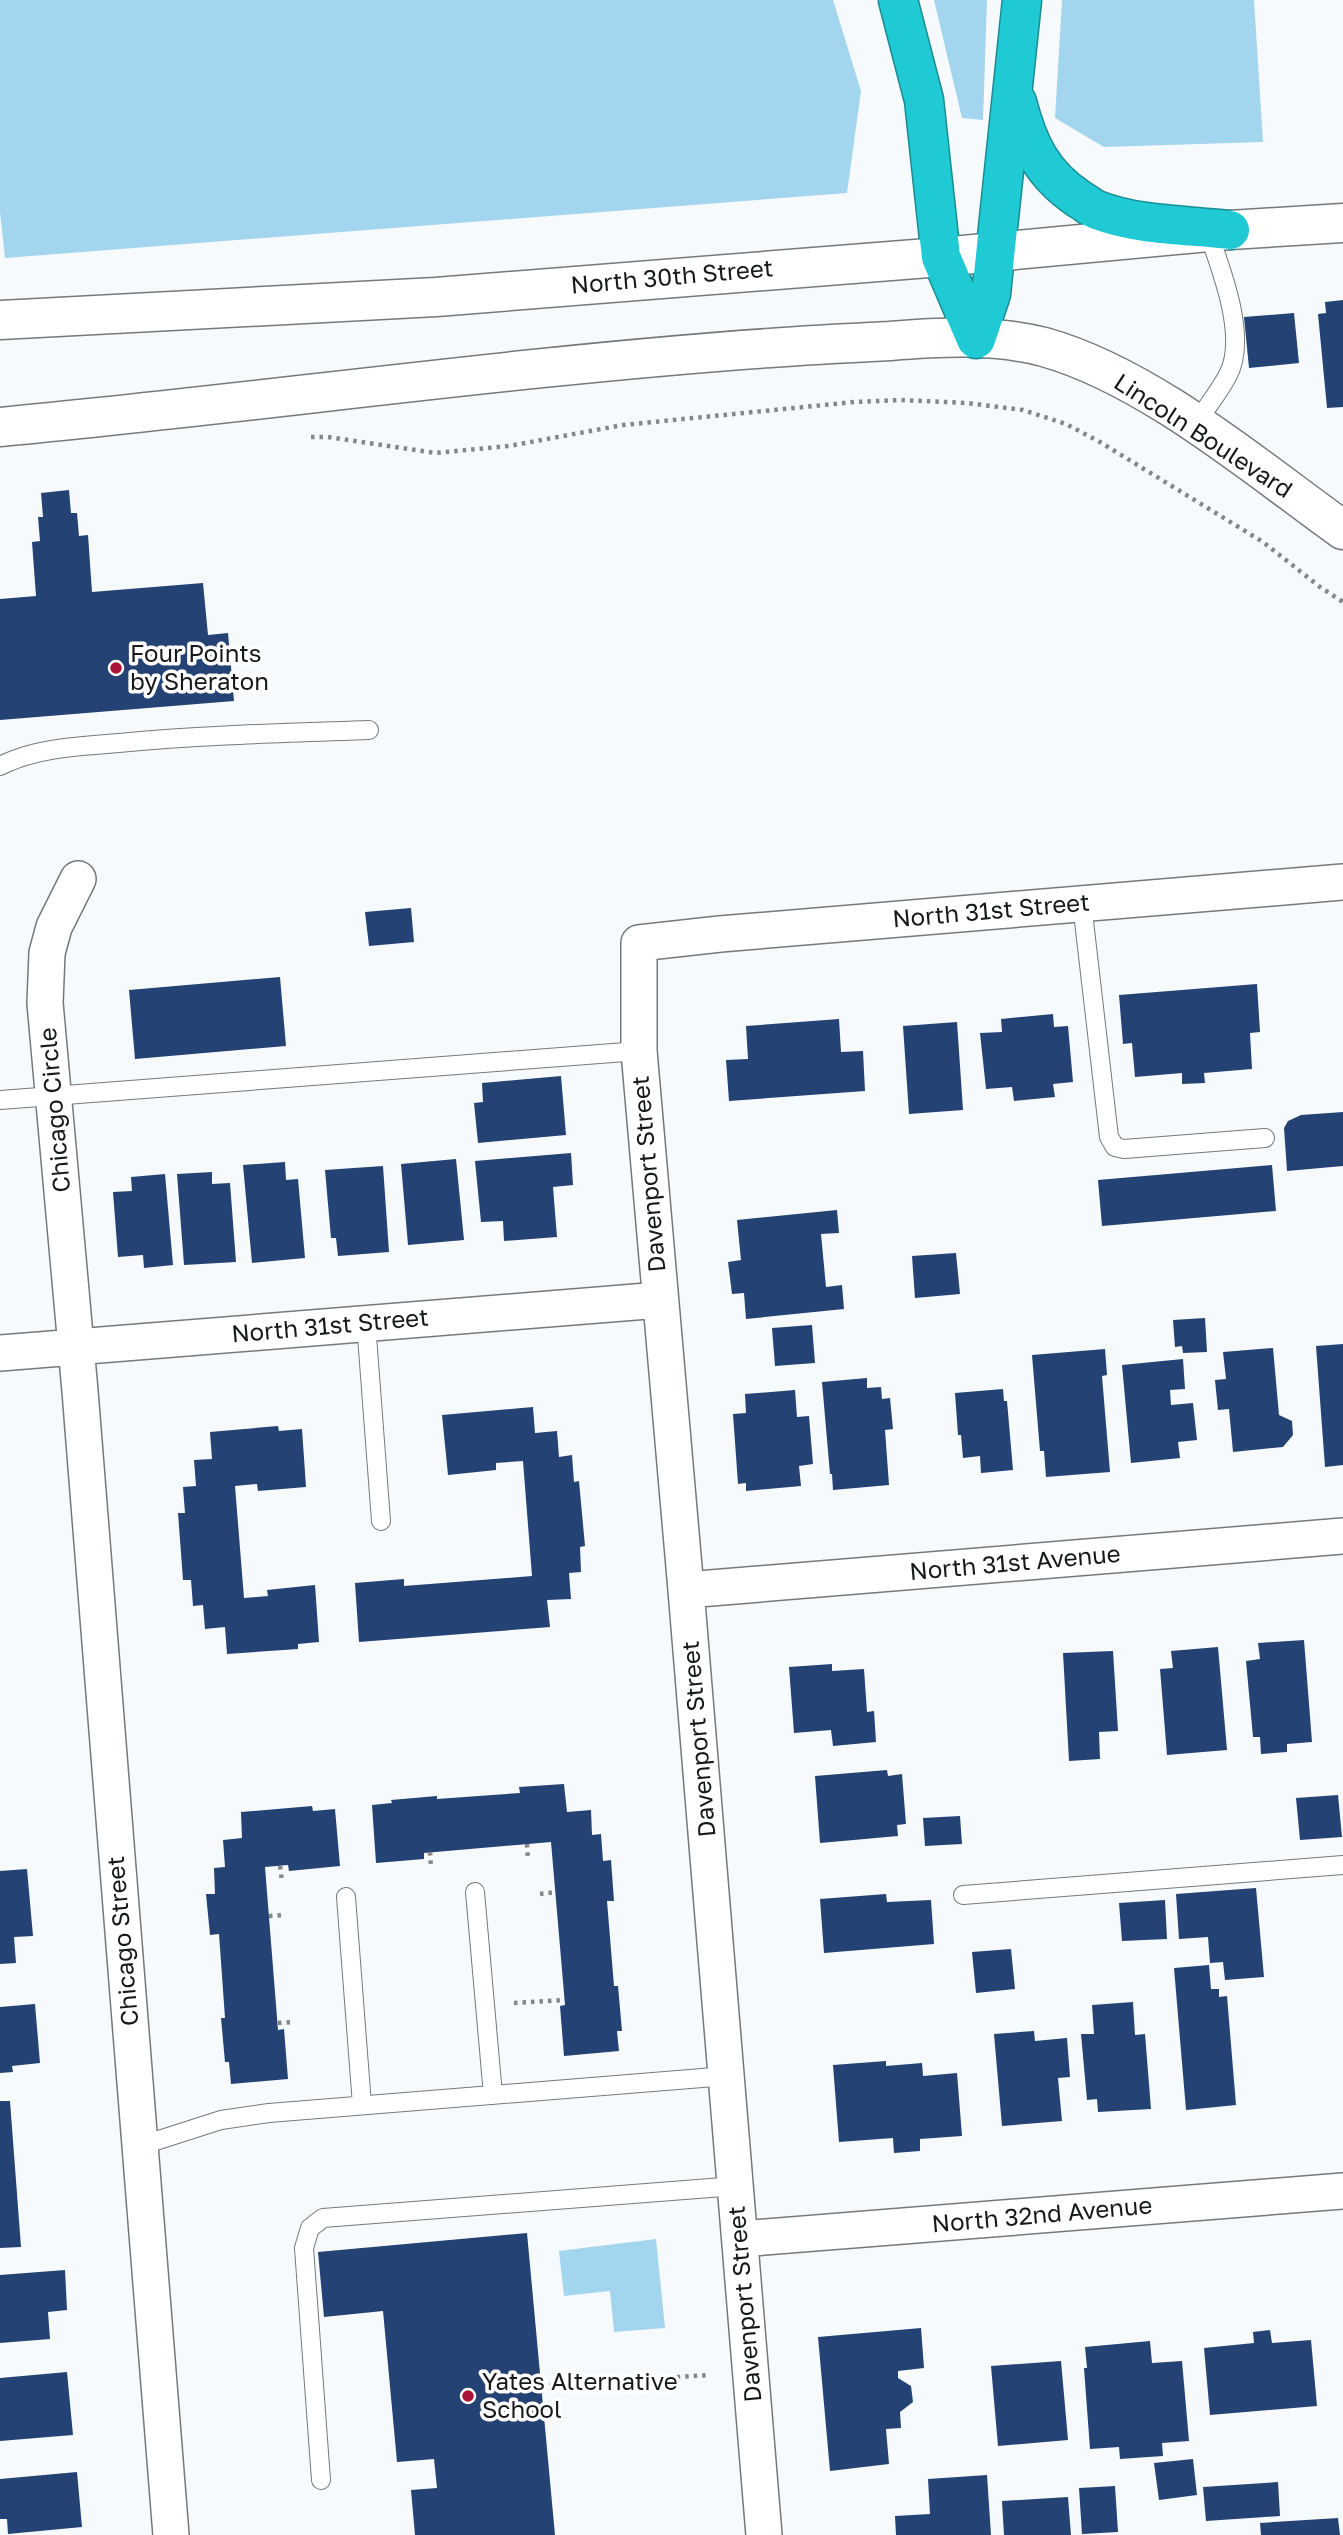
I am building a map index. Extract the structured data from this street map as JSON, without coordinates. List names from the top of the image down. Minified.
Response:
{"streets":{"main road":["North 30th Street","Lincoln Boulevard"],"street":["North 31st Street","Chicago Circle","Davenport Street","North 31st Avenue","Chicago Street","North 32nd Avenue"]},"crossings":[["North 31st Street","Chicago Circle"],["North 31st Street","Davenport Street"],["North 31st Street","Chicago Street"],["Chicago Circle","Chicago Street"],["Davenport Street","North 31st Avenue"],["Davenport Street","North 32nd Avenue"]],"places":["Four Points by Sheraton","Yates Alternative School"]}
